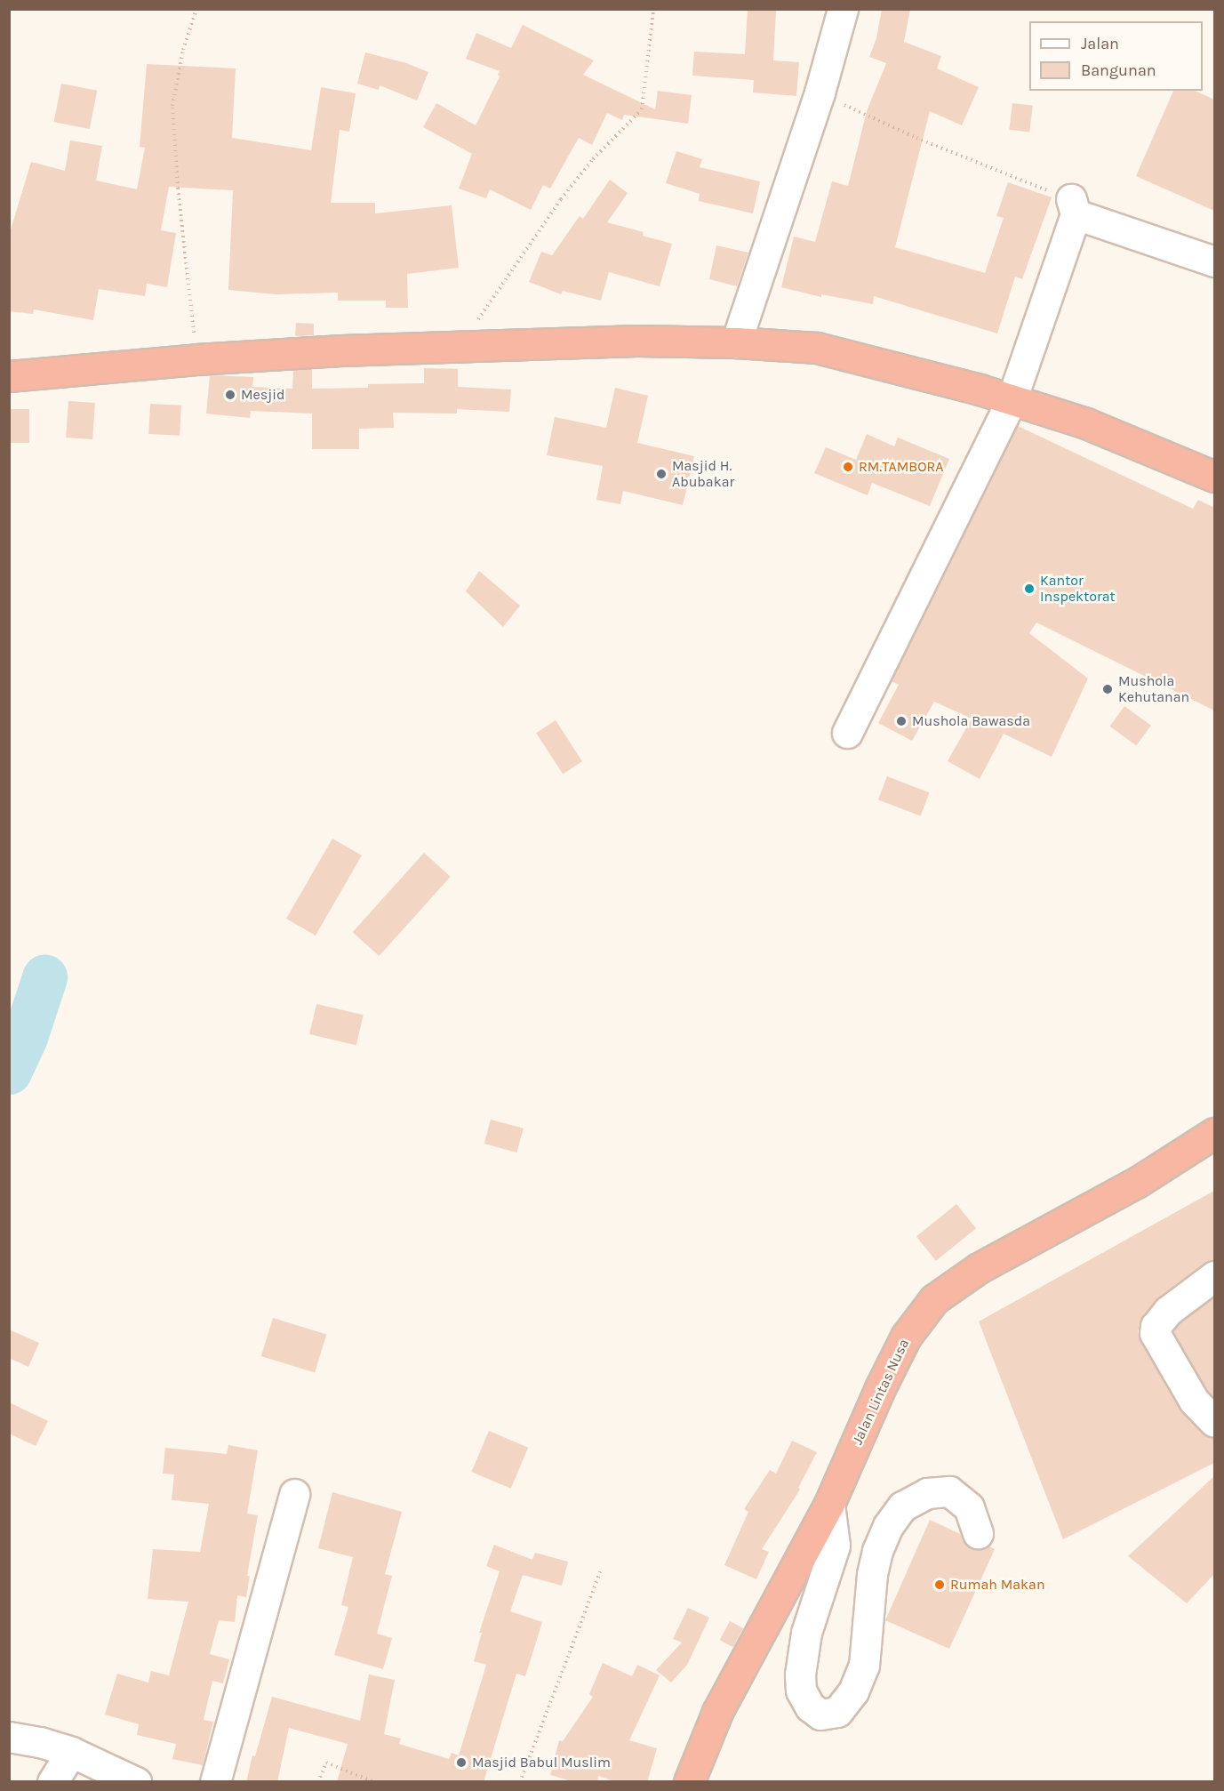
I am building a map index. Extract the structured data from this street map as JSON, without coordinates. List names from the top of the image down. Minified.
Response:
{"streets":{"highway":["Jalan Lintas Nusa"]},"places":["Mesjid","RM.TAMBORA","Masjid H. Abubakar","Kantor Inspektorat","Mushola Kehutanan","Mushola Bawasda","Rumah Makan","Masjid Babul Muslim"],"legend":["Jalan","Bangunan"]}
